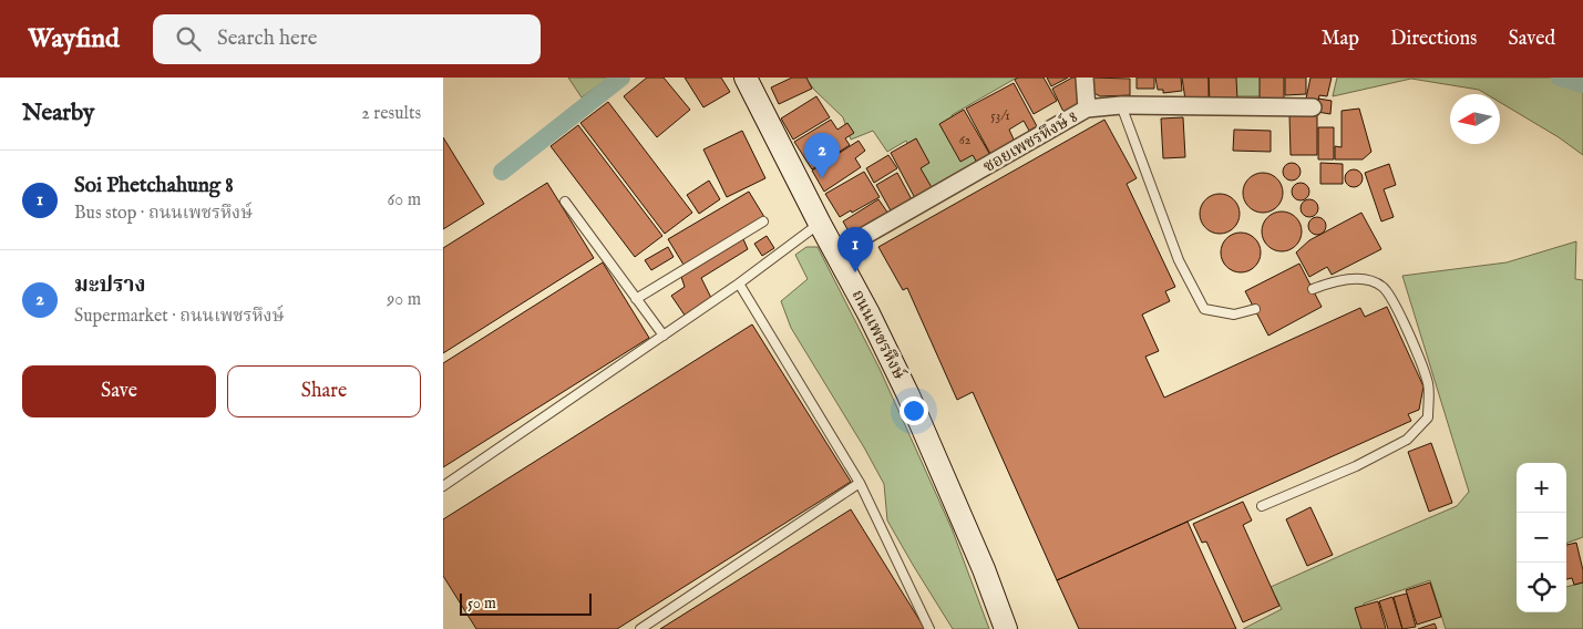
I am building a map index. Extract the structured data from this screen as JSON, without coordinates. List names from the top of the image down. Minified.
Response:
{"streets":{"main road":["ถนนเพชรหึงษ์"],"street":["ซอยเพชรหึงษ์ 8"]},"crossings":[["ซอยเพชรหึงษ์ 8","ถนนเพชรหึงษ์"]],"house_numbers":["53/1","62"],"scale_bar":"50 m","north":"left","page":{"header":"Wayfind","search":"Search here","nav":["Map","Directions","Saved"],"heading":["Nearby","2 results"],"pins":["2","1"],"list":[{"mark":"1","name":"Soi Phetchahung 8","note":"Bus stop · ถนนเพชรหึงษ์","value":"60 m"},{"mark":"2","name":"มะปราง","note":"Supermarket · ถนนเพชรหึงษ์","value":"90 m"}],"buttons":["Save","Share"],"map_buttons":["+","−"],"scale":"50 m"}}
